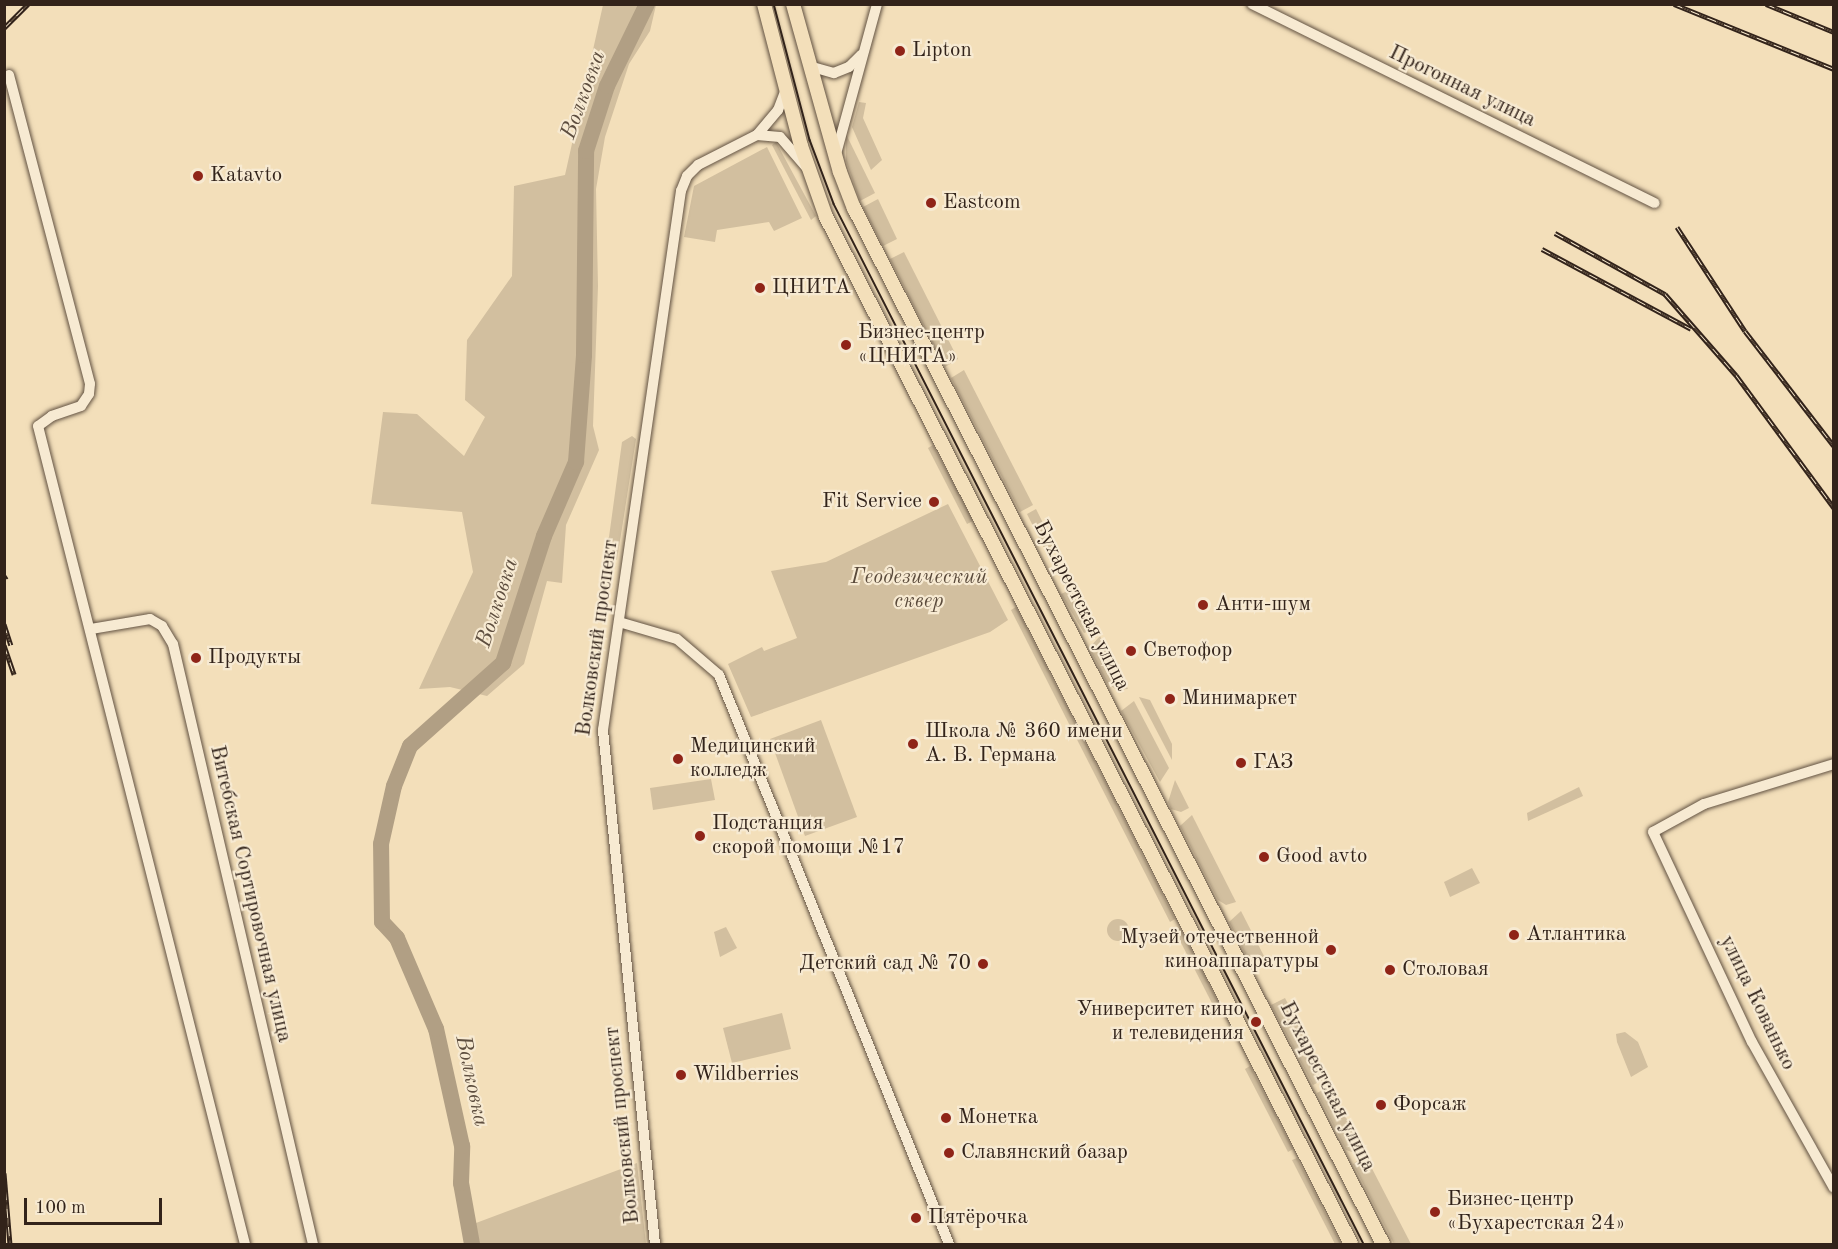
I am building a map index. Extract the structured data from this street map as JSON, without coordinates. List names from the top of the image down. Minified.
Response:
{"streets":{"main road":["Бухарестская улица"],"street":["Прогонная улица","Волковский проспект","Витебская Сортировочная улица","улица Кованько"]},"water":["Волковка"],"parks":["Геодезический сквер"],"places":["Lipton","Katavto","Eastcom","ЦНИТА","Бизнес-центр «ЦНИТА»","Fit Service","Анти-шум","Светофор","Продукты","Минимаркет","Школа № 360 имени А. В. Германа","Медицинский колледж","ГАЗ","Подстанция скорой помощи №17","Good avto","Атлантика","Музей отечественной киноаппаратуры","Детский сад № 70","Столовая","Университет кино и телевидения","Wildberries","Форсаж","Монетка","Славянский базар","Бизнес-центр «Бухарестская 24»","Пятёрочка"],"scale_bar":"100 m"}
